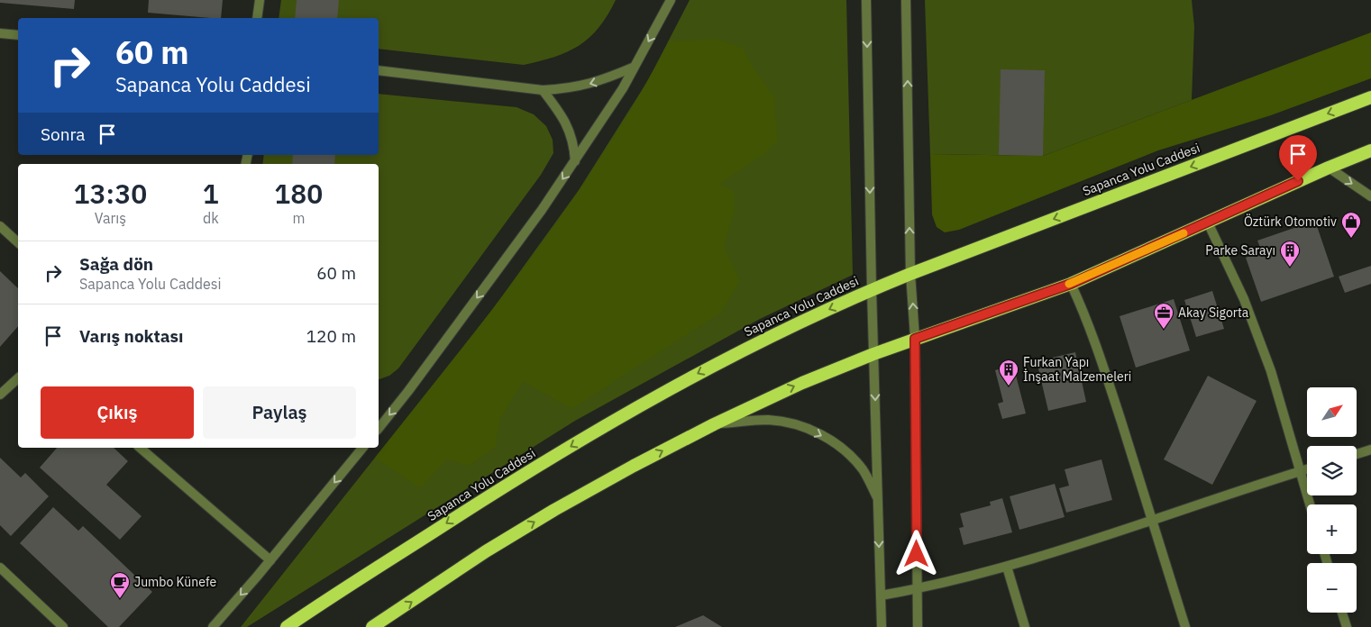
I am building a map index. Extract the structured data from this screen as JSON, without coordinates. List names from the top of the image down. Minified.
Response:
{"streets":{"highway":["Sapanca Yolu Caddesi"]},"places":{"shop":["Öztürk Otomotiv"],"building":["Parke Sarayı","Furkan Yapı İnşaat Malzemeleri"],"office":["Akay Sigorta"],"cafe":["Jumbo Künefe"]},"north":"top right","page":{"turn":["60 m","Sapanca Yolu Caddesi"],"then":"Sonra","eta":["13:30","Varış","1","dk","180","m"],"list":[{"name":"Sağa dön","note":"Sapanca Yolu Caddesi","value":"60 m"},{"name":"Varış noktası","value":"120 m"}],"buttons":["Çıkış","Paylaş"],"map_buttons":["+","−"]}}
